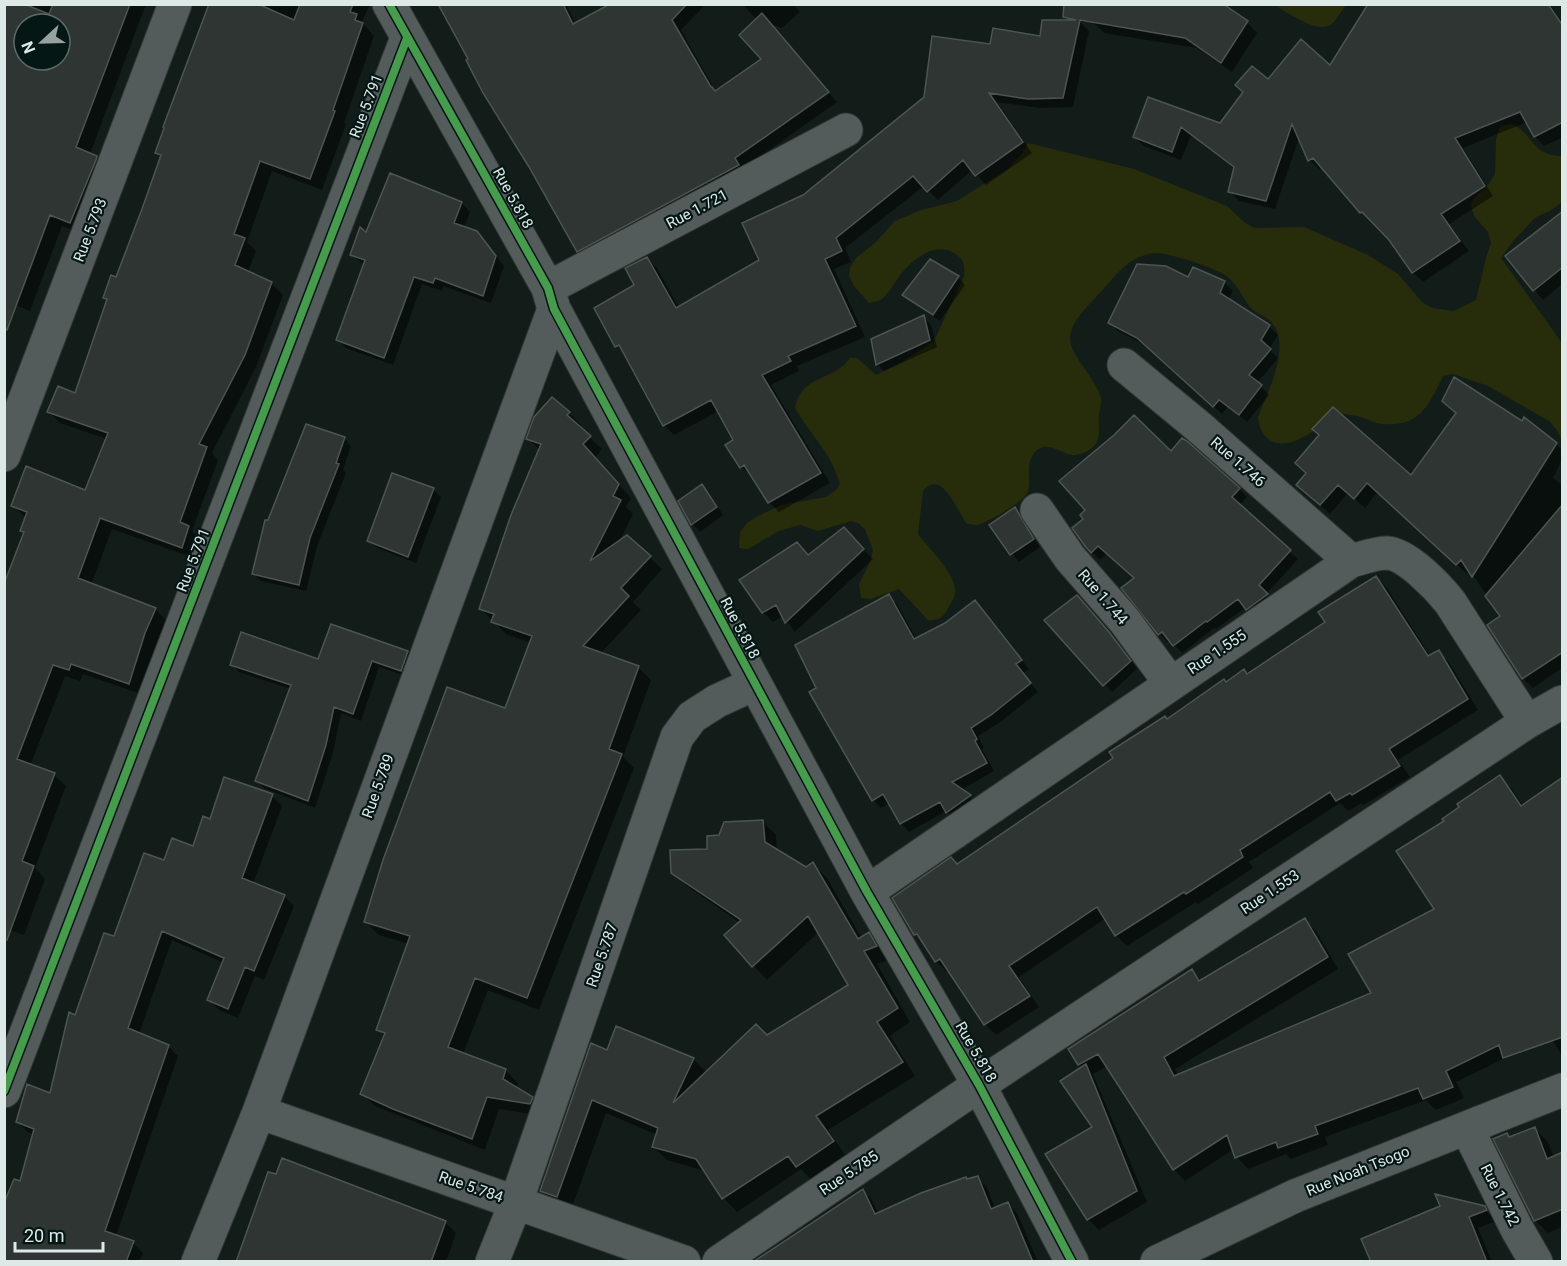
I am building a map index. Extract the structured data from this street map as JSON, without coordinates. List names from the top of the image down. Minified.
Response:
{"streets":{"street":["Rue 5.791","Rue 5.818","Rue 1.721","Rue 5.793","Rue 1.746","Rue 1.744","Rue 1.555","Rue 5.789","Rue 1.553","Rue 5.787","Rue Noah Tsogo","Rue 5.785","Rue 5.784","Rue 1.742"]},"crossings":[["Rue 5.791","Rue 5.818"],["Rue 5.818","Rue 1.721"],["Rue 5.818","Rue 1.555"],["Rue 5.818","Rue 5.789"],["Rue 5.818","Rue 1.553"],["Rue 5.818","Rue 5.787"],["Rue 5.818","Rue 5.785"],["Rue 1.721","Rue 5.789"],["Rue 1.746","Rue 1.555"],["Rue 1.744","Rue 1.555"],["Rue 1.555","Rue 1.553"],["Rue 5.789","Rue 5.784"],["Rue 1.553","Rue 5.785"],["Rue 5.787","Rue 5.784"],["Rue Noah Tsogo","Rue 1.742"]],"scale_bar":"20 m","north":"left"}
